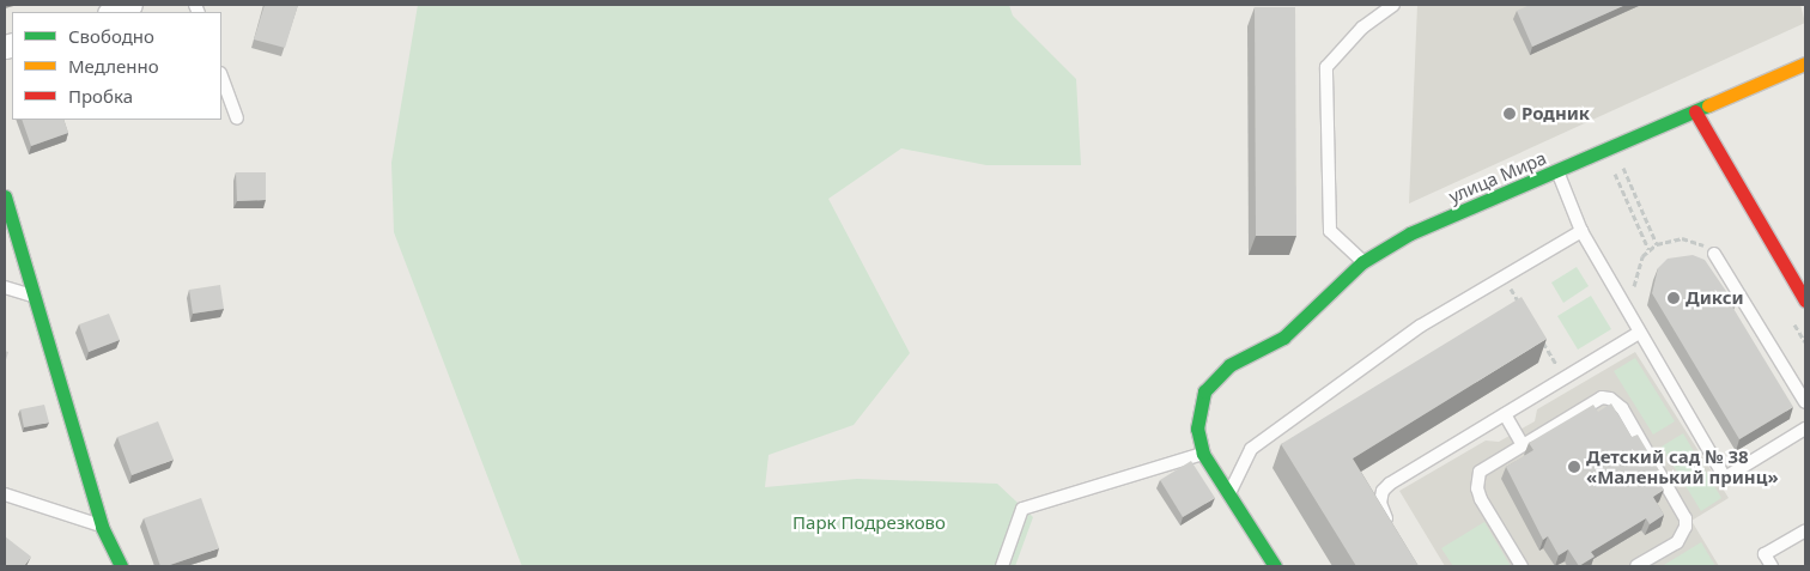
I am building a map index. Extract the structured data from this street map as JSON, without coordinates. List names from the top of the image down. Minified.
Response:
{"streets":{"street":["улица Мира"]},"parks":["Парк Подрезково"],"places":["Родник","Дикси","Детский сад № 38 «Маленький принц»"],"legend":["Свободно","Медленно","Пробка"]}
